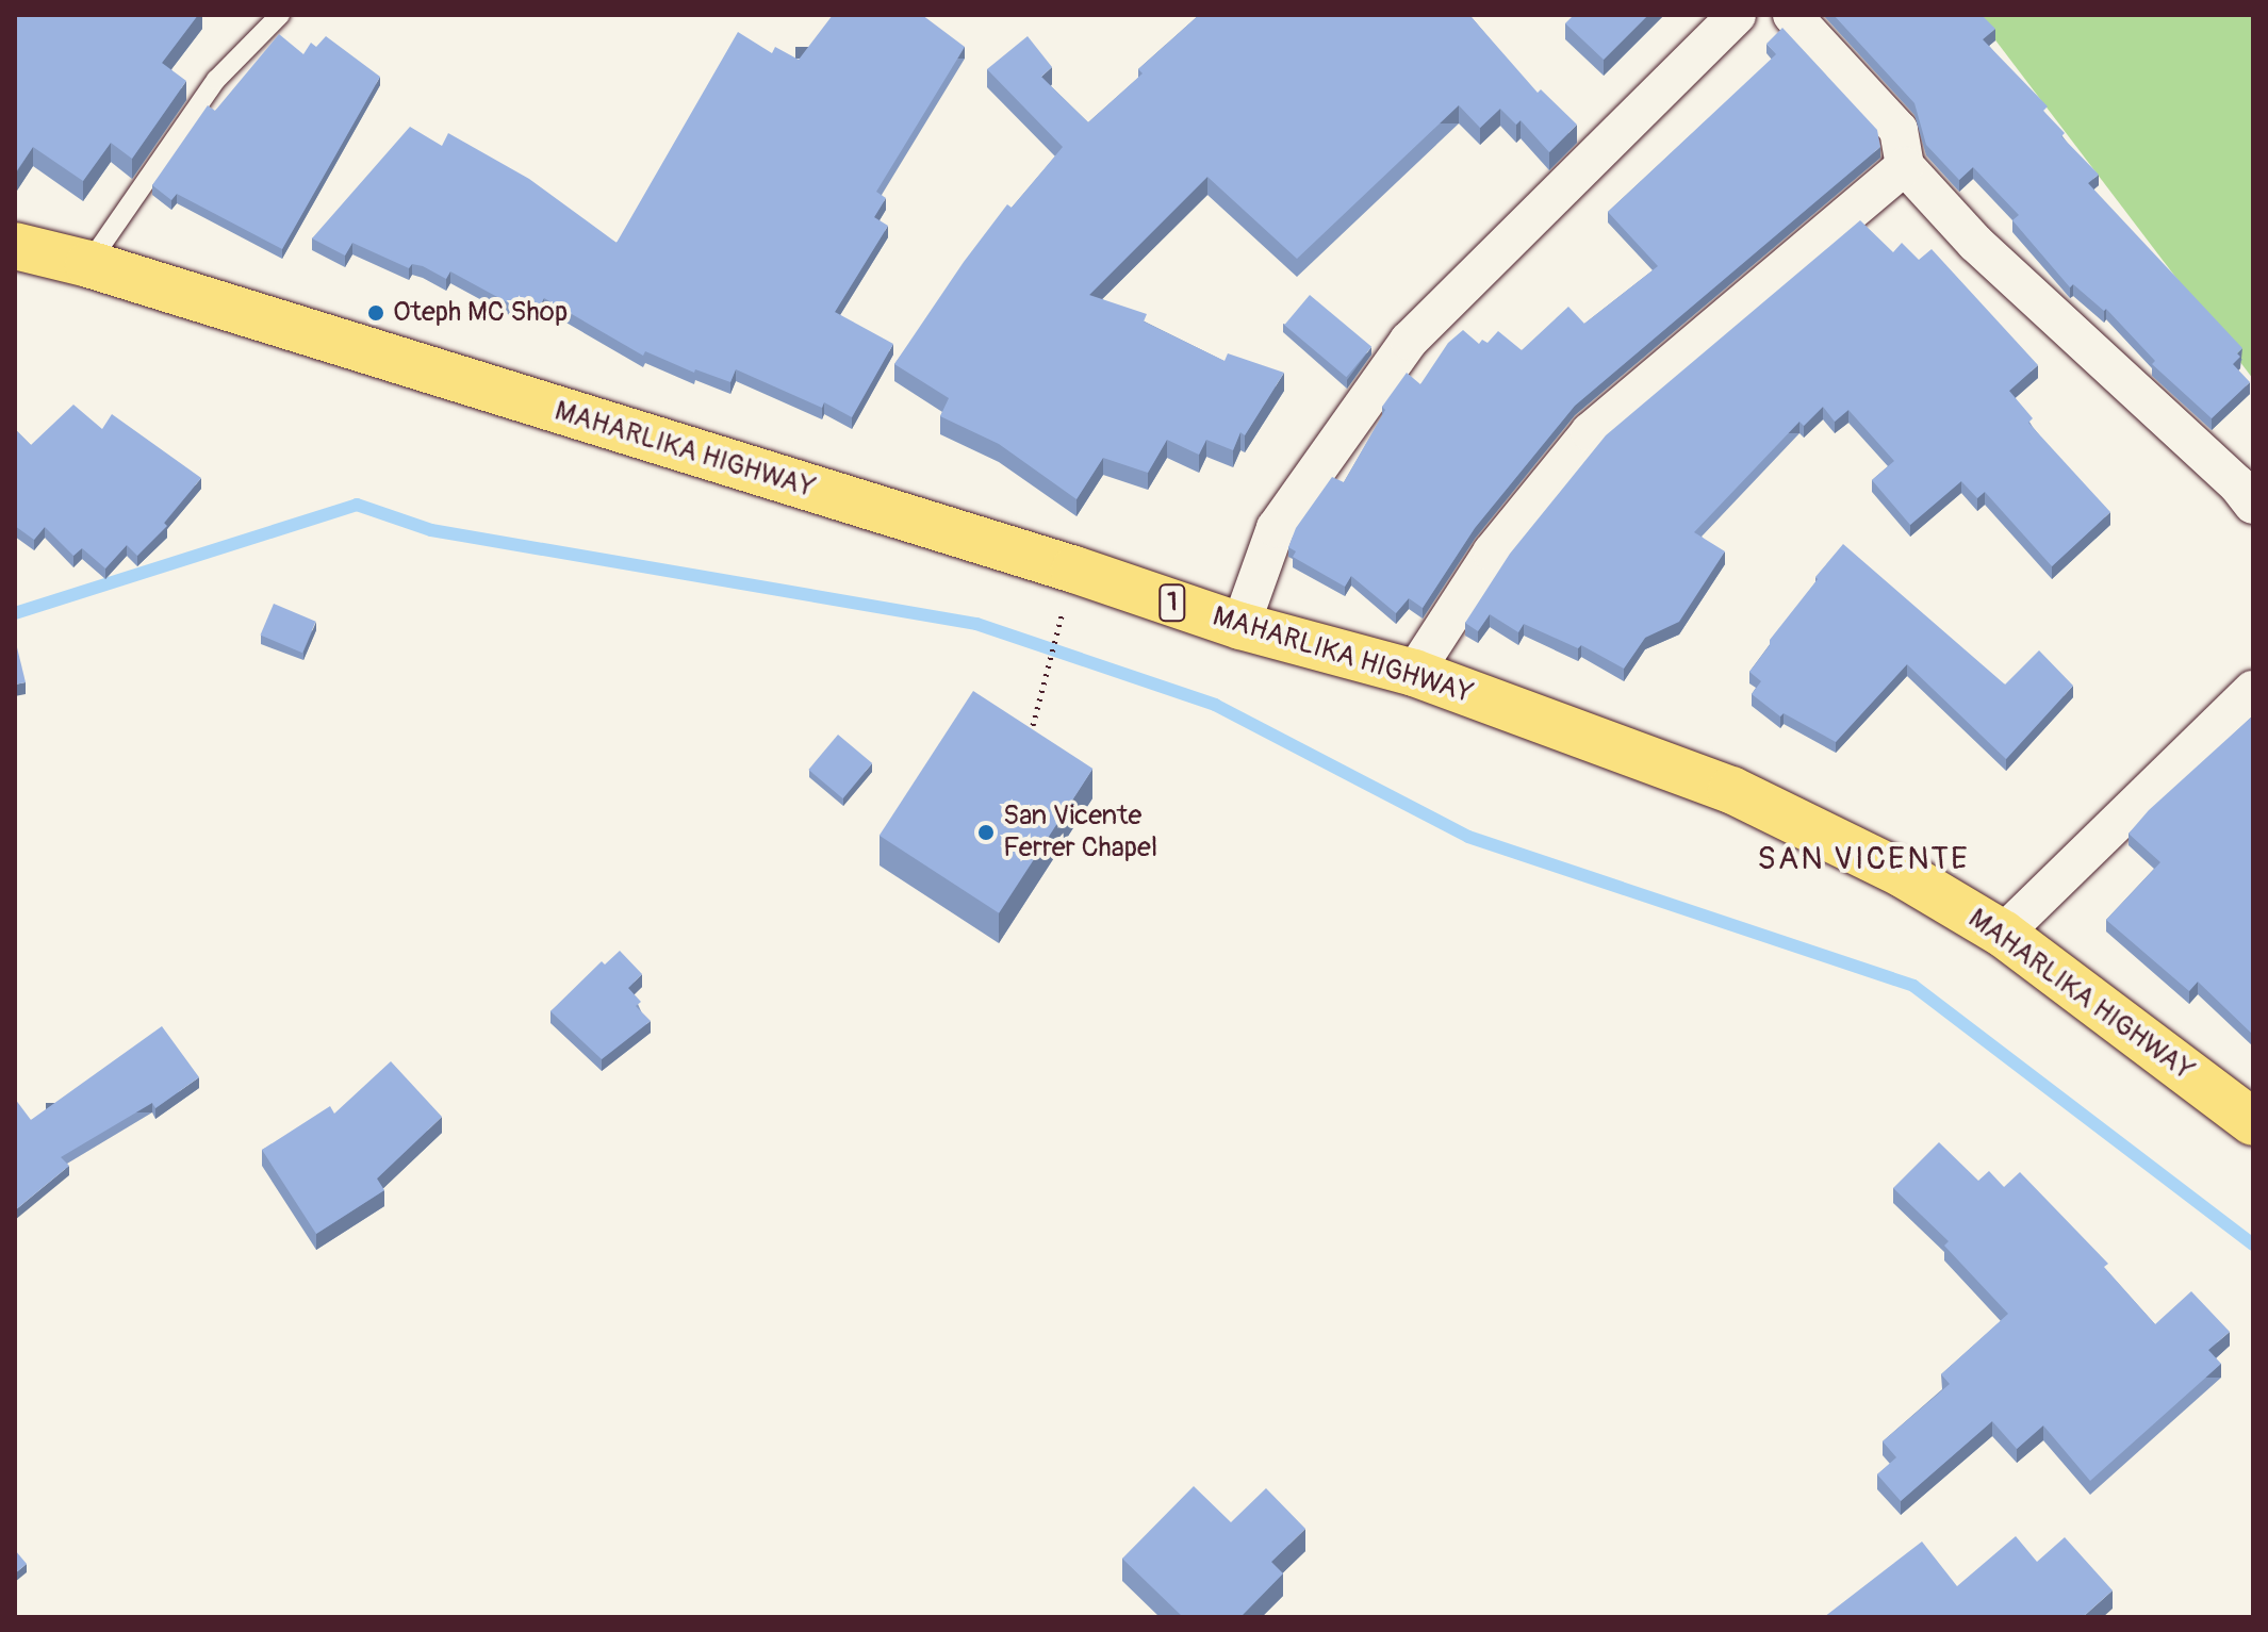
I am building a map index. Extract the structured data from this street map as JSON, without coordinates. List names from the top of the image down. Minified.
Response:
{"streets":{"highway":["MAHARLIKA HIGHWAY","1"]},"districts":["SAN VICENTE"],"places":["Oteph MC Shop","San Vicente Ferrer Chapel"]}
